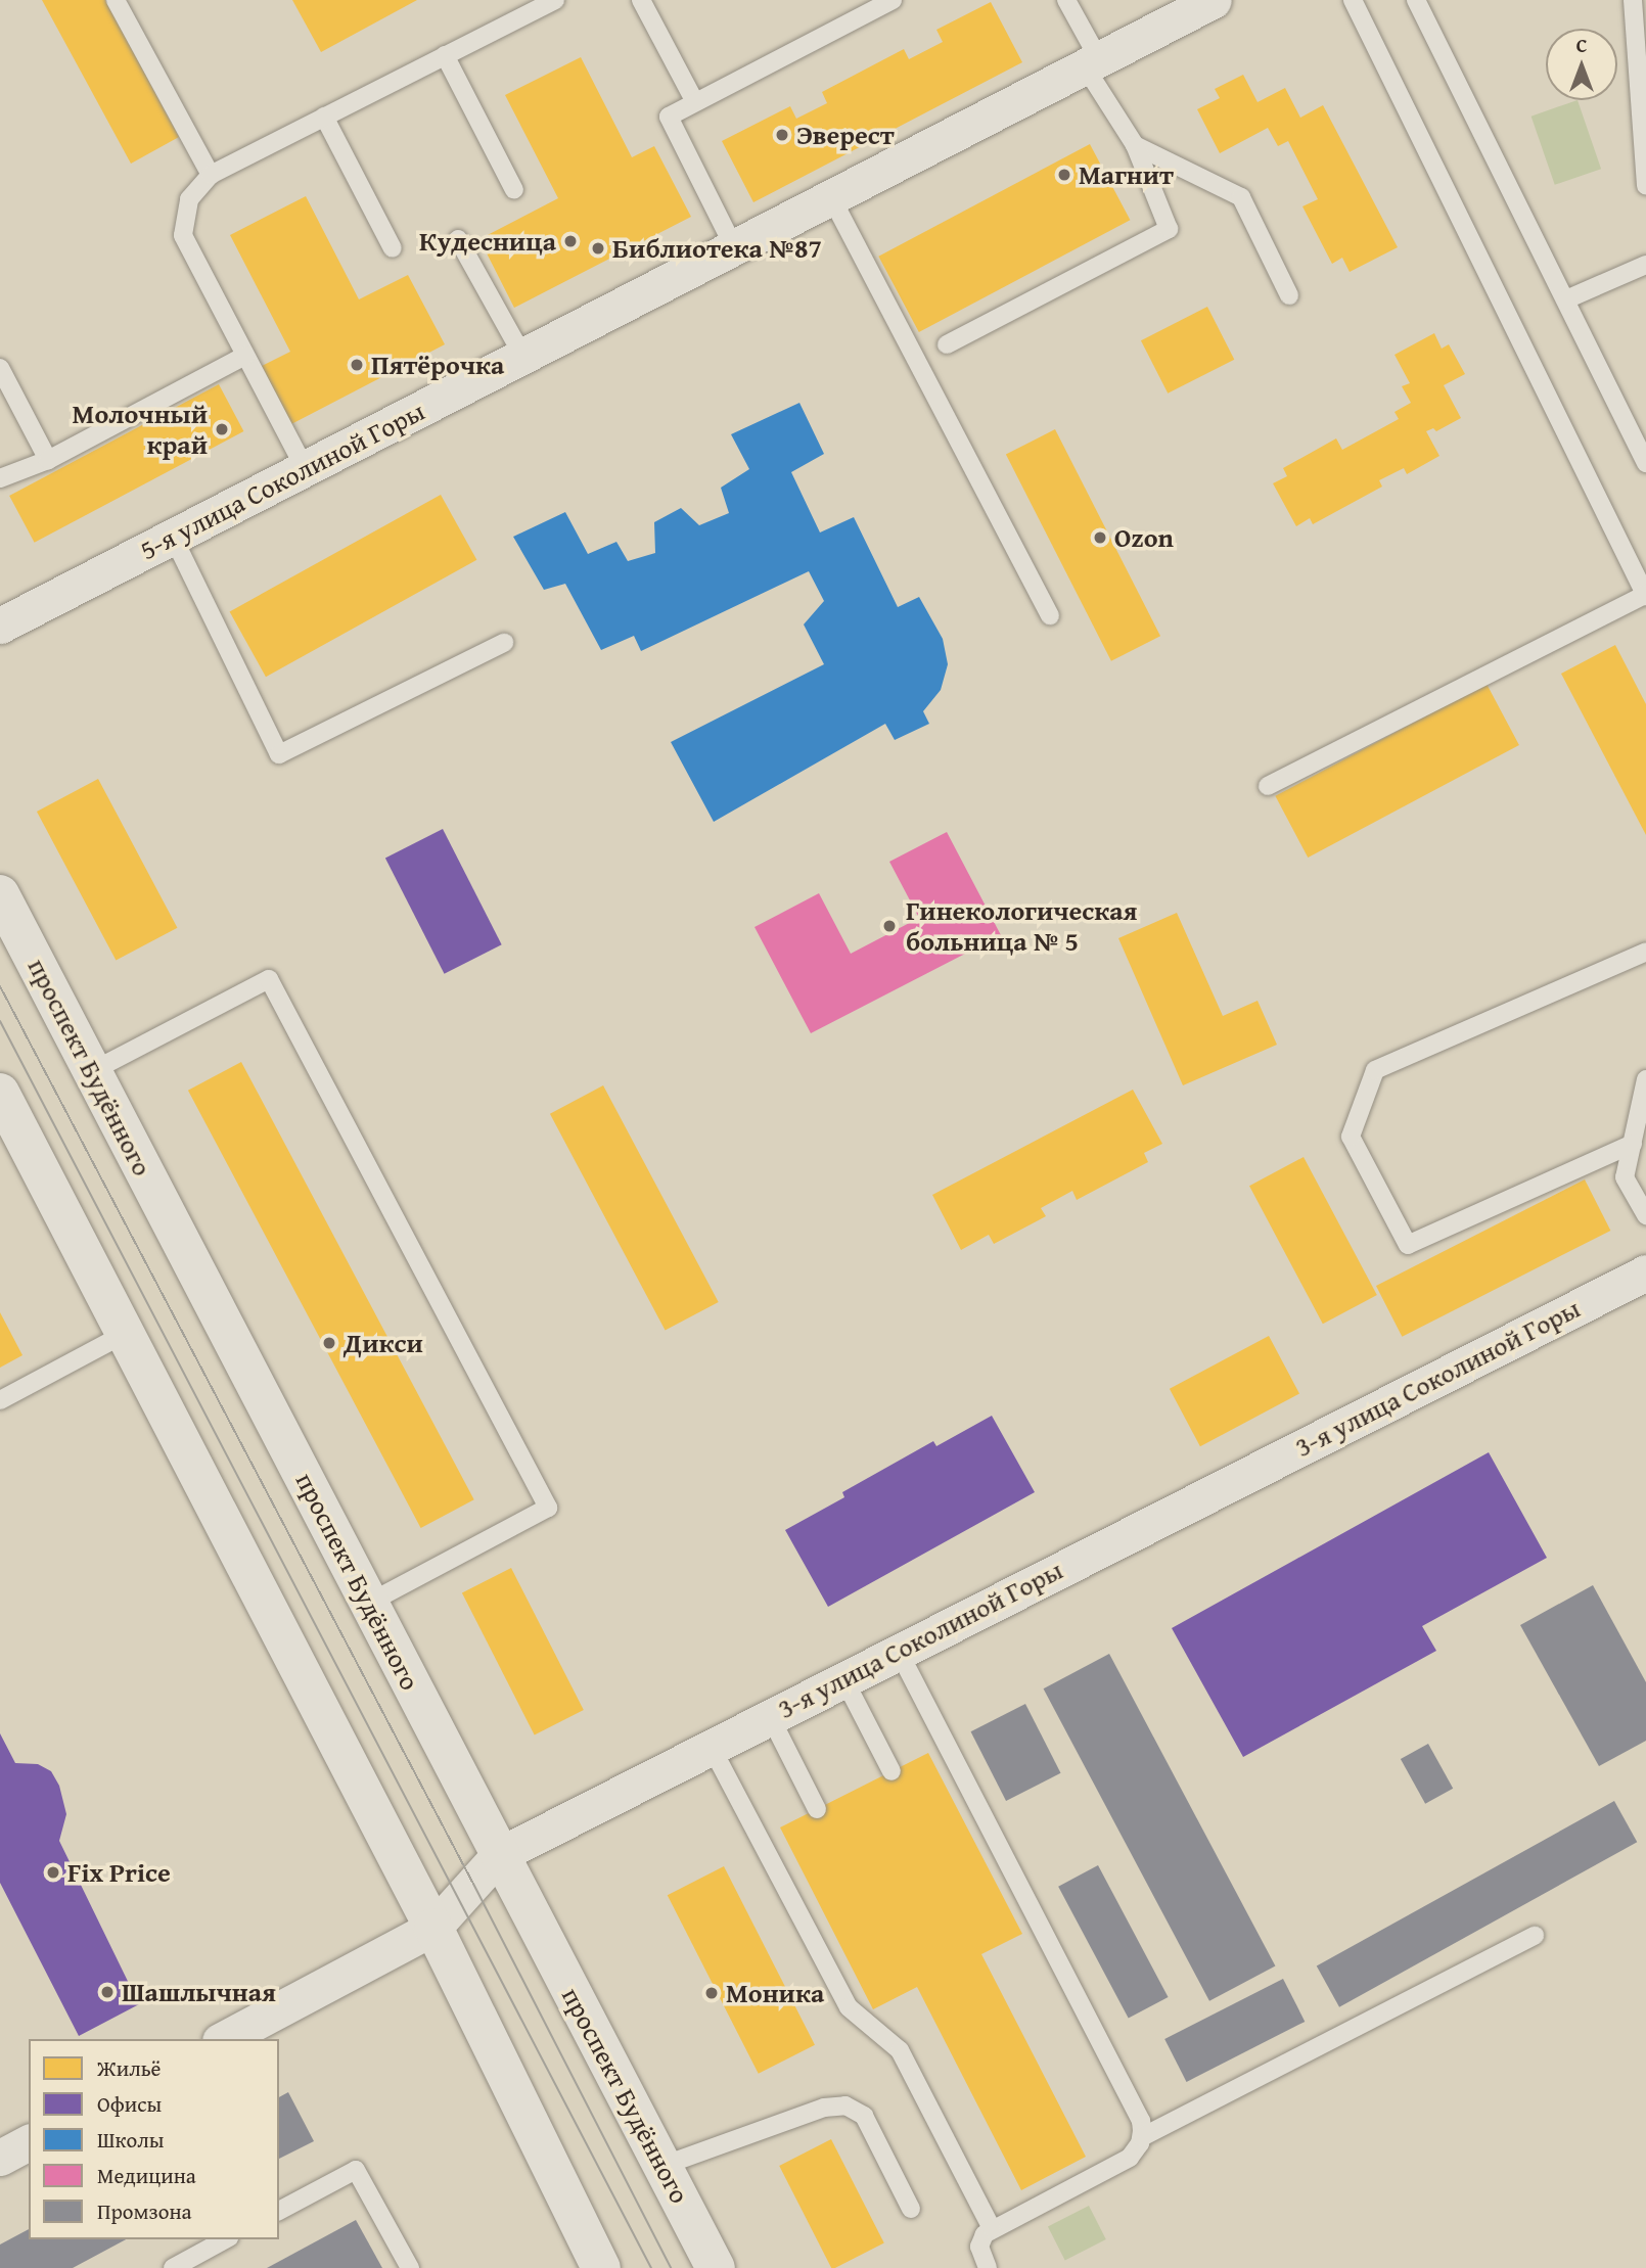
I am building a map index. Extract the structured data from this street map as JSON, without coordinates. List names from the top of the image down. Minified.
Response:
{"streets":{"main road":["проспект Будённого"],"street":["5-я улица Соколиной Горы","3-я улица Соколиной Горы"]},"crossings":[["проспект Будённого","3-я улица Соколиной Горы"]],"places":["Эверест","Магнит","Кудесница","Библиотека №87","Пятёрочка","Молочный край","Ozon","Гинекологическая больница № 5","Дикси","Fix Price","Шашлычная","Моника"],"legend":["Жильё","Офисы","Школы","Медицина","Промзона"],"north":"top"}
